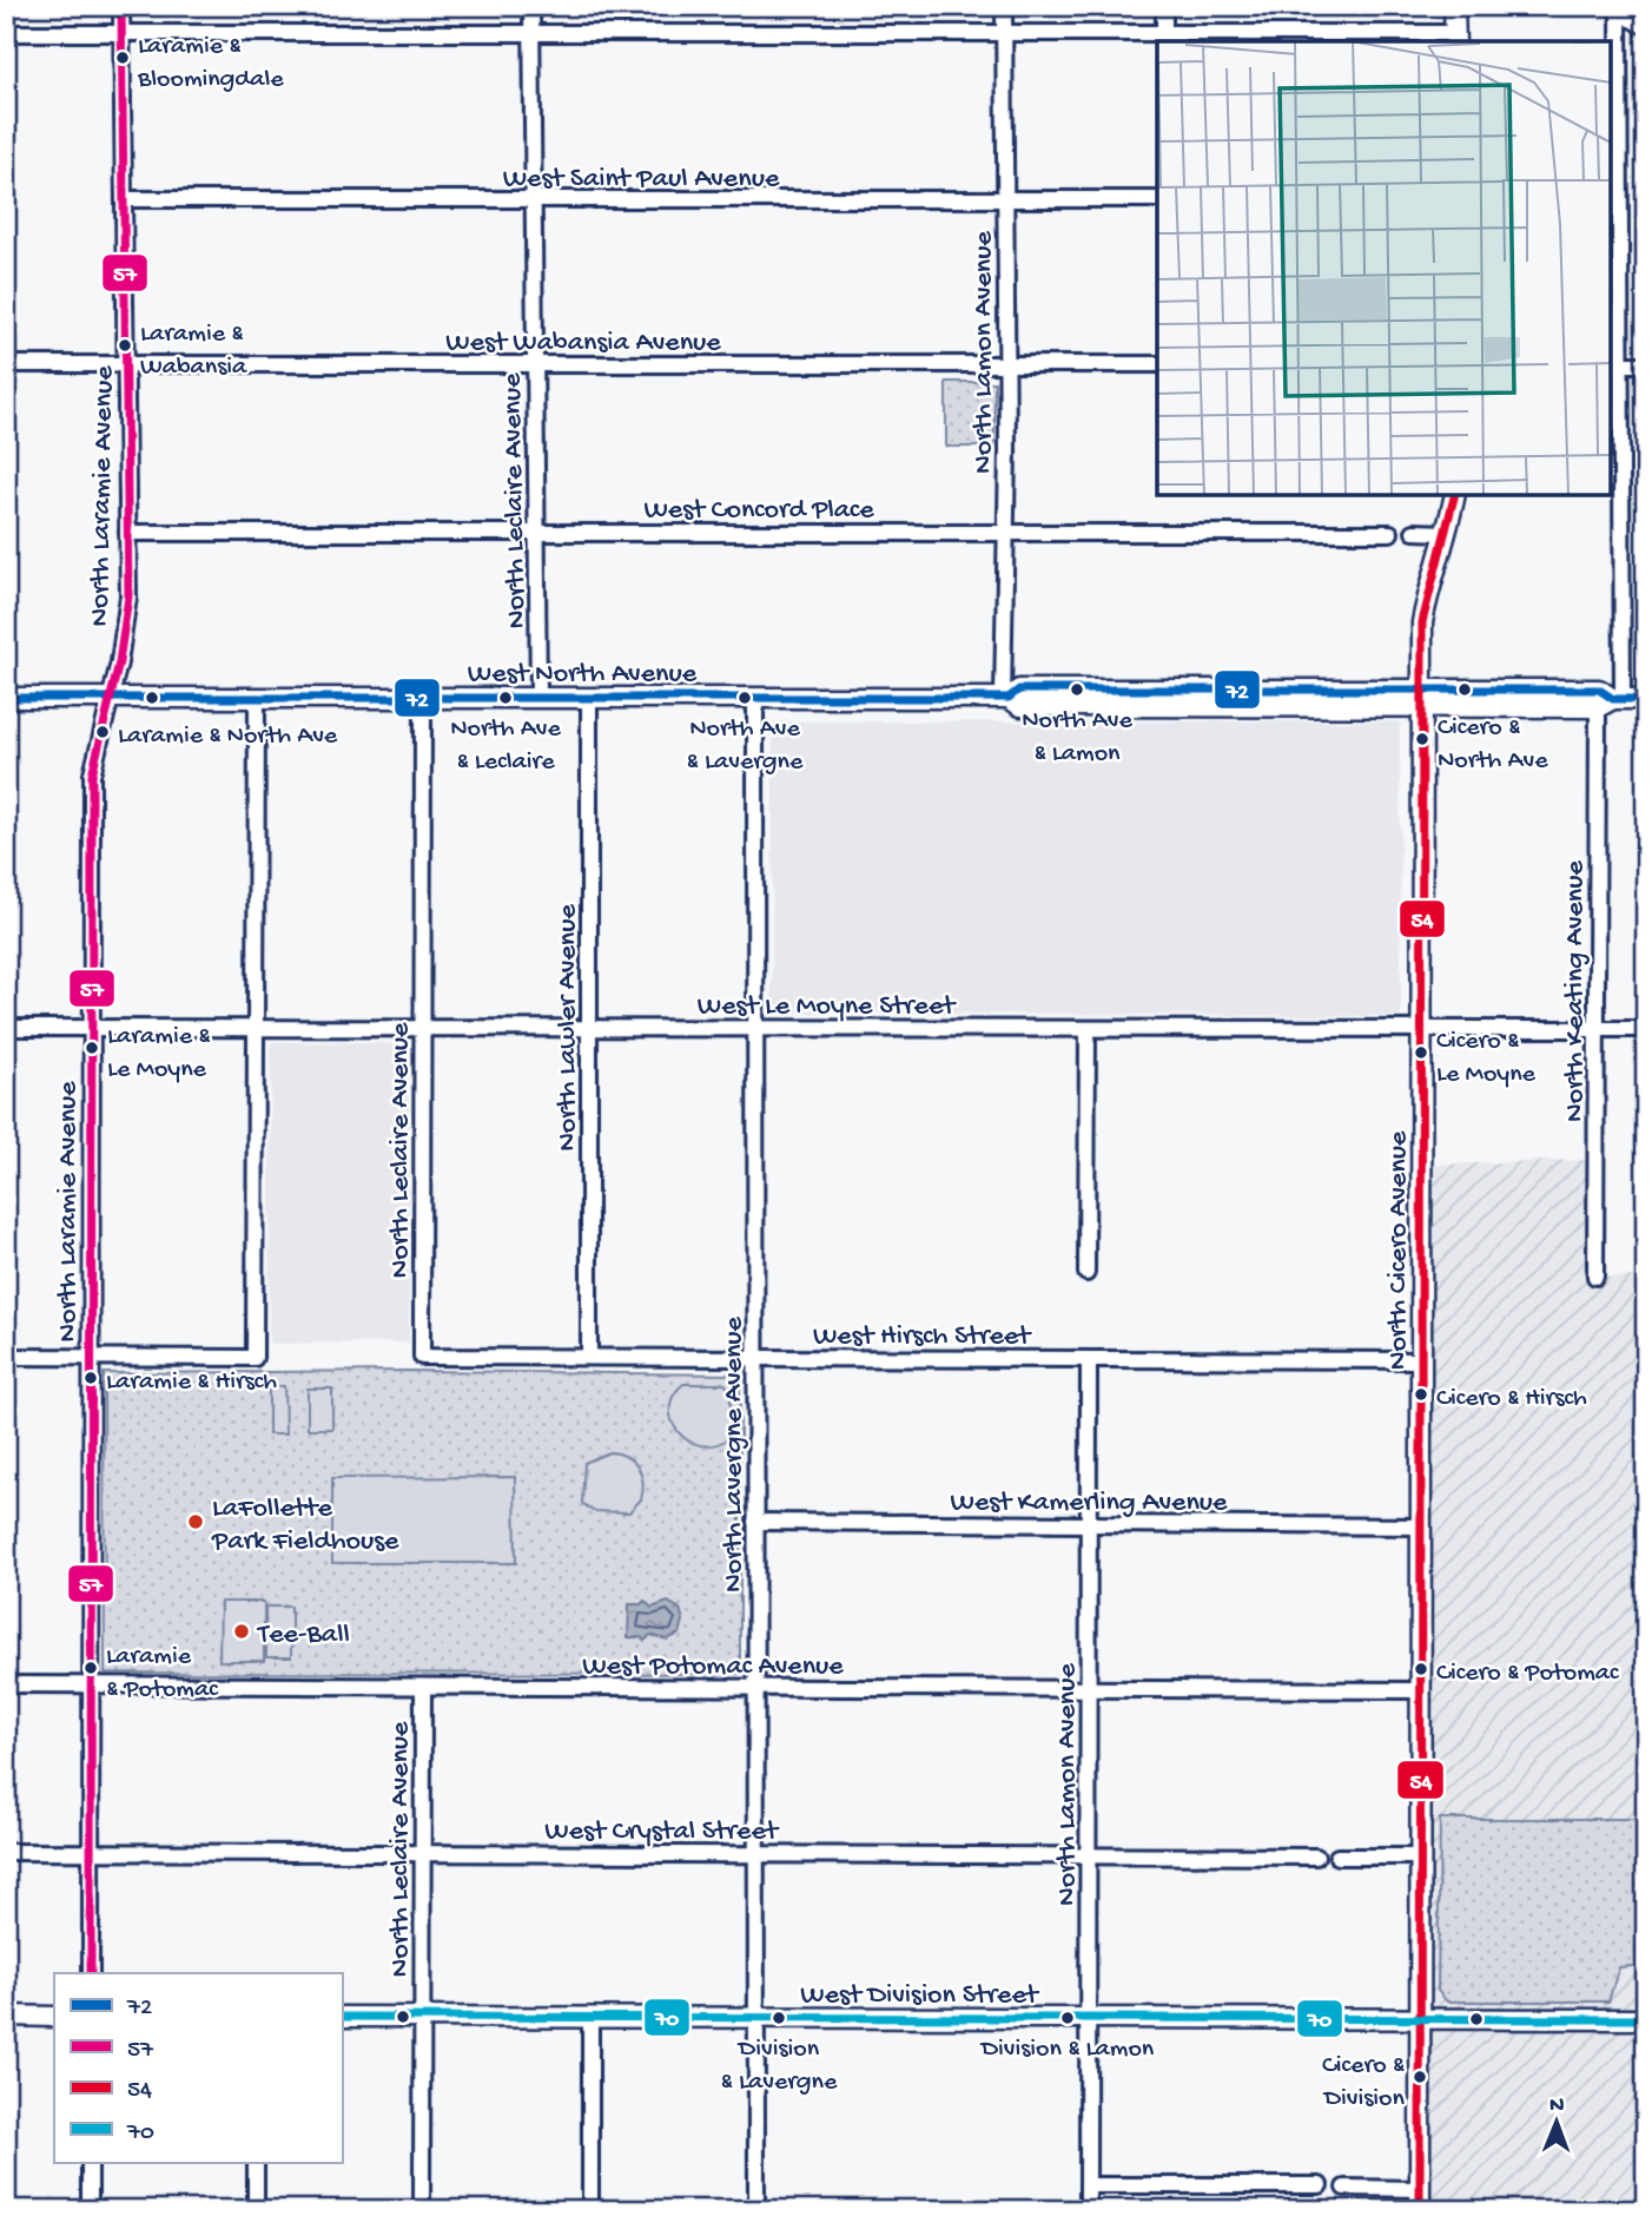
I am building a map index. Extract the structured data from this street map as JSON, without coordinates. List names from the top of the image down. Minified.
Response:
{"streets":{"main road":["West North Avenue","North Cicero Avenue","West Division Street"],"street":["West Saint Paul Avenue","West Wabansia Avenue","North Lamon Avenue","North Laramie Avenue","North Leclaire Avenue","West Concord Place","North Keating Avenue","West Le Moyne Street","North Lawler Avenue","West Hirsch Street","North Lavergne Avenue","West Kamerling Avenue","West Potomac Avenue","West Crystal Street"]},"crossings":[["West Saint Paul Avenue","North Lamon Avenue"],["West Saint Paul Avenue","North Laramie Avenue"],["West Saint Paul Avenue","North Leclaire Avenue"],["West Wabansia Avenue","North Lamon Avenue"],["West Wabansia Avenue","North Laramie Avenue"],["West Wabansia Avenue","North Leclaire Avenue"],["North Lamon Avenue","West Concord Place"],["North Lamon Avenue","West North Avenue"],["North Lamon Avenue","West Hirsch Street"],["North Lamon Avenue","West Kamerling Avenue"],["North Lamon Avenue","West Potomac Avenue"],["North Lamon Avenue","West Crystal Street"],["North Lamon Avenue","West Division Street"],["North Laramie Avenue","West Concord Place"],["North Laramie Avenue","West North Avenue"],["North Laramie Avenue","West Le Moyne Street"],["North Laramie Avenue","West Potomac Avenue"],["North Laramie Avenue","West Crystal Street"],["North Leclaire Avenue","West Concord Place"],["North Leclaire Avenue","West North Avenue"],["North Leclaire Avenue","West Le Moyne Street"],["North Leclaire Avenue","West Hirsch Street"],["North Leclaire Avenue","West Potomac Avenue"],["North Leclaire Avenue","West Crystal Street"],["North Leclaire Avenue","West Division Street"],["West North Avenue","North Keating Avenue"],["West North Avenue","North Lawler Avenue"],["West North Avenue","North Cicero Avenue"],["West North Avenue","North Lavergne Avenue"],["North Keating Avenue","West Le Moyne Street"],["West Le Moyne Street","North Lawler Avenue"],["West Le Moyne Street","North Cicero Avenue"],["West Le Moyne Street","North Lavergne Avenue"],["North Lawler Avenue","West Hirsch Street"],["North Cicero Avenue","West Hirsch Street"],["North Cicero Avenue","West Kamerling Avenue"],["North Cicero Avenue","West Potomac Avenue"],["North Cicero Avenue","West Division Street"],["West Hirsch Street","North Lavergne Avenue"],["North Lavergne Avenue","West Kamerling Avenue"],["North Lavergne Avenue","West Potomac Avenue"],["North Lavergne Avenue","West Crystal Street"],["North Lavergne Avenue","West Division Street"]],"places":["Laramie & Bloomingdale","Laramie & Wabansia","North Ave & Lamon","North Ave & Leclaire","North Ave & Lavergne","Laramie & North Ave","Cicero & North Ave","Laramie & Le Moyne","Cicero & Le Moyne","Laramie & Hirsch","Cicero & Hirsch","LaFollette Park Fieldhouse","Tee-Ball","Laramie & Potomac","Cicero & Potomac","Division & Lavergne","Division & Lamon","Cicero & Division"],"lines":["transit line 57","transit line 54","transit line 72","transit line 70"],"legend":["72","57","54","70"],"north":"top"}
